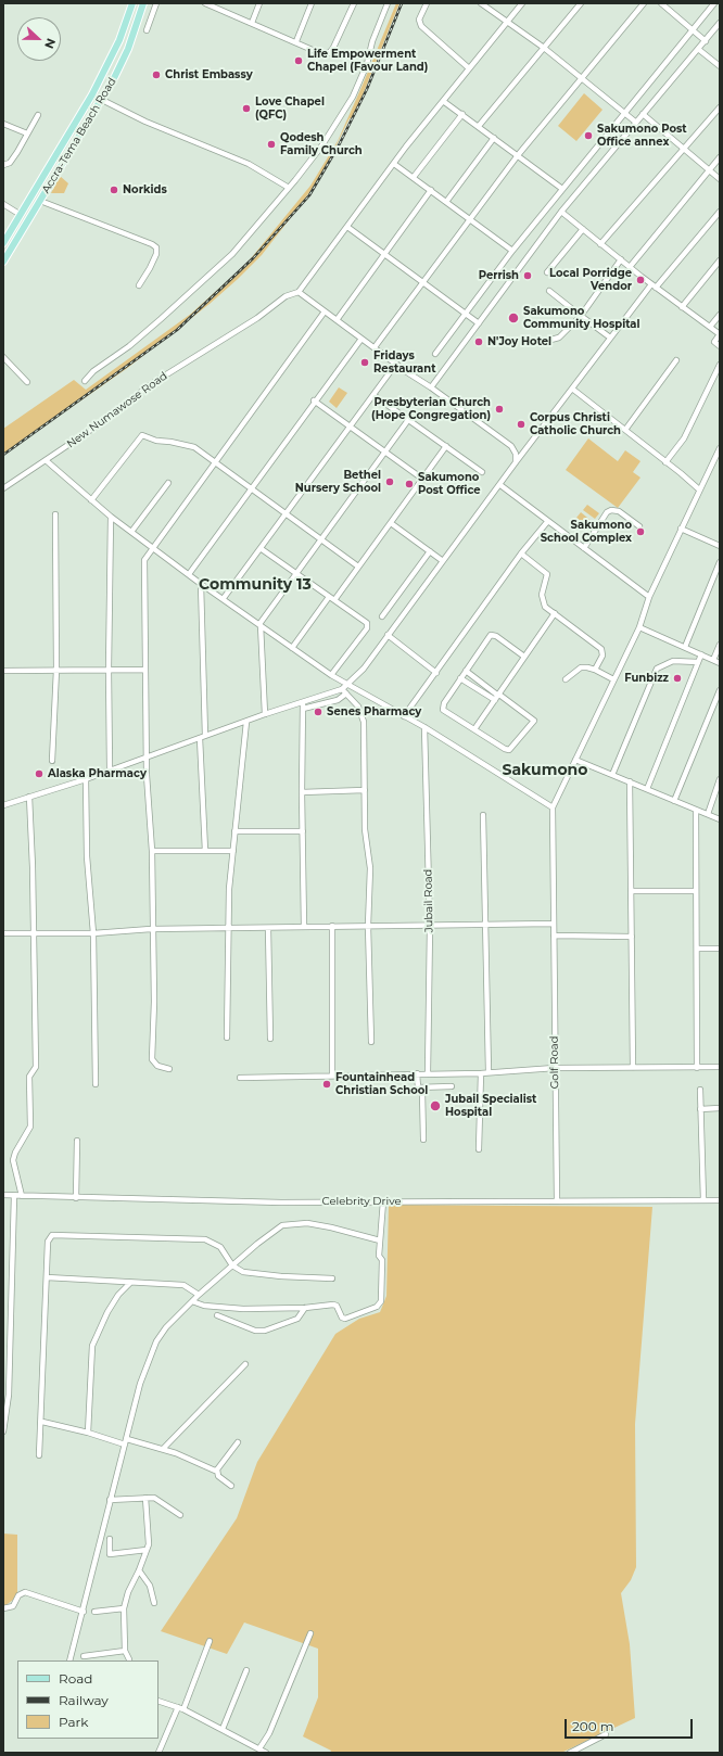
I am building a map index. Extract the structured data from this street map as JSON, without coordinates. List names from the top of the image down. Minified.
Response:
{"streets":{"main road":["Accra-Tema Beach Road"],"street":["New Numawose Road","Jubail Road","Golf Road","Celebrity Drive"]},"crossings":[["Golf Road","Celebrity Drive"]],"districts":["Community 13","Sakumono"],"places":["Life Empowerment Chapel (Favour Land)","Christ Embassy","Love Chapel (QFC)","Sakumono Post Office annex","Qodesh Family Church","Norkids","Perrish","Local Porridge Vendor","Sakumono Community Hospital","N'Joy Hotel","Fridays Restaurant","Presbyterian Church (Hope Congregation)","Corpus Christi Catholic Church","Bethel Nursery School","Sakumono Post Office","Sakumono School Complex","Funbizz","Senes Pharmacy","Alaska Pharmacy","Fountainhead Christian School","Jubail Specialist Hospital"],"legend":["Road","Railway","Park"],"scale_bar":"200 m","north":"right"}
